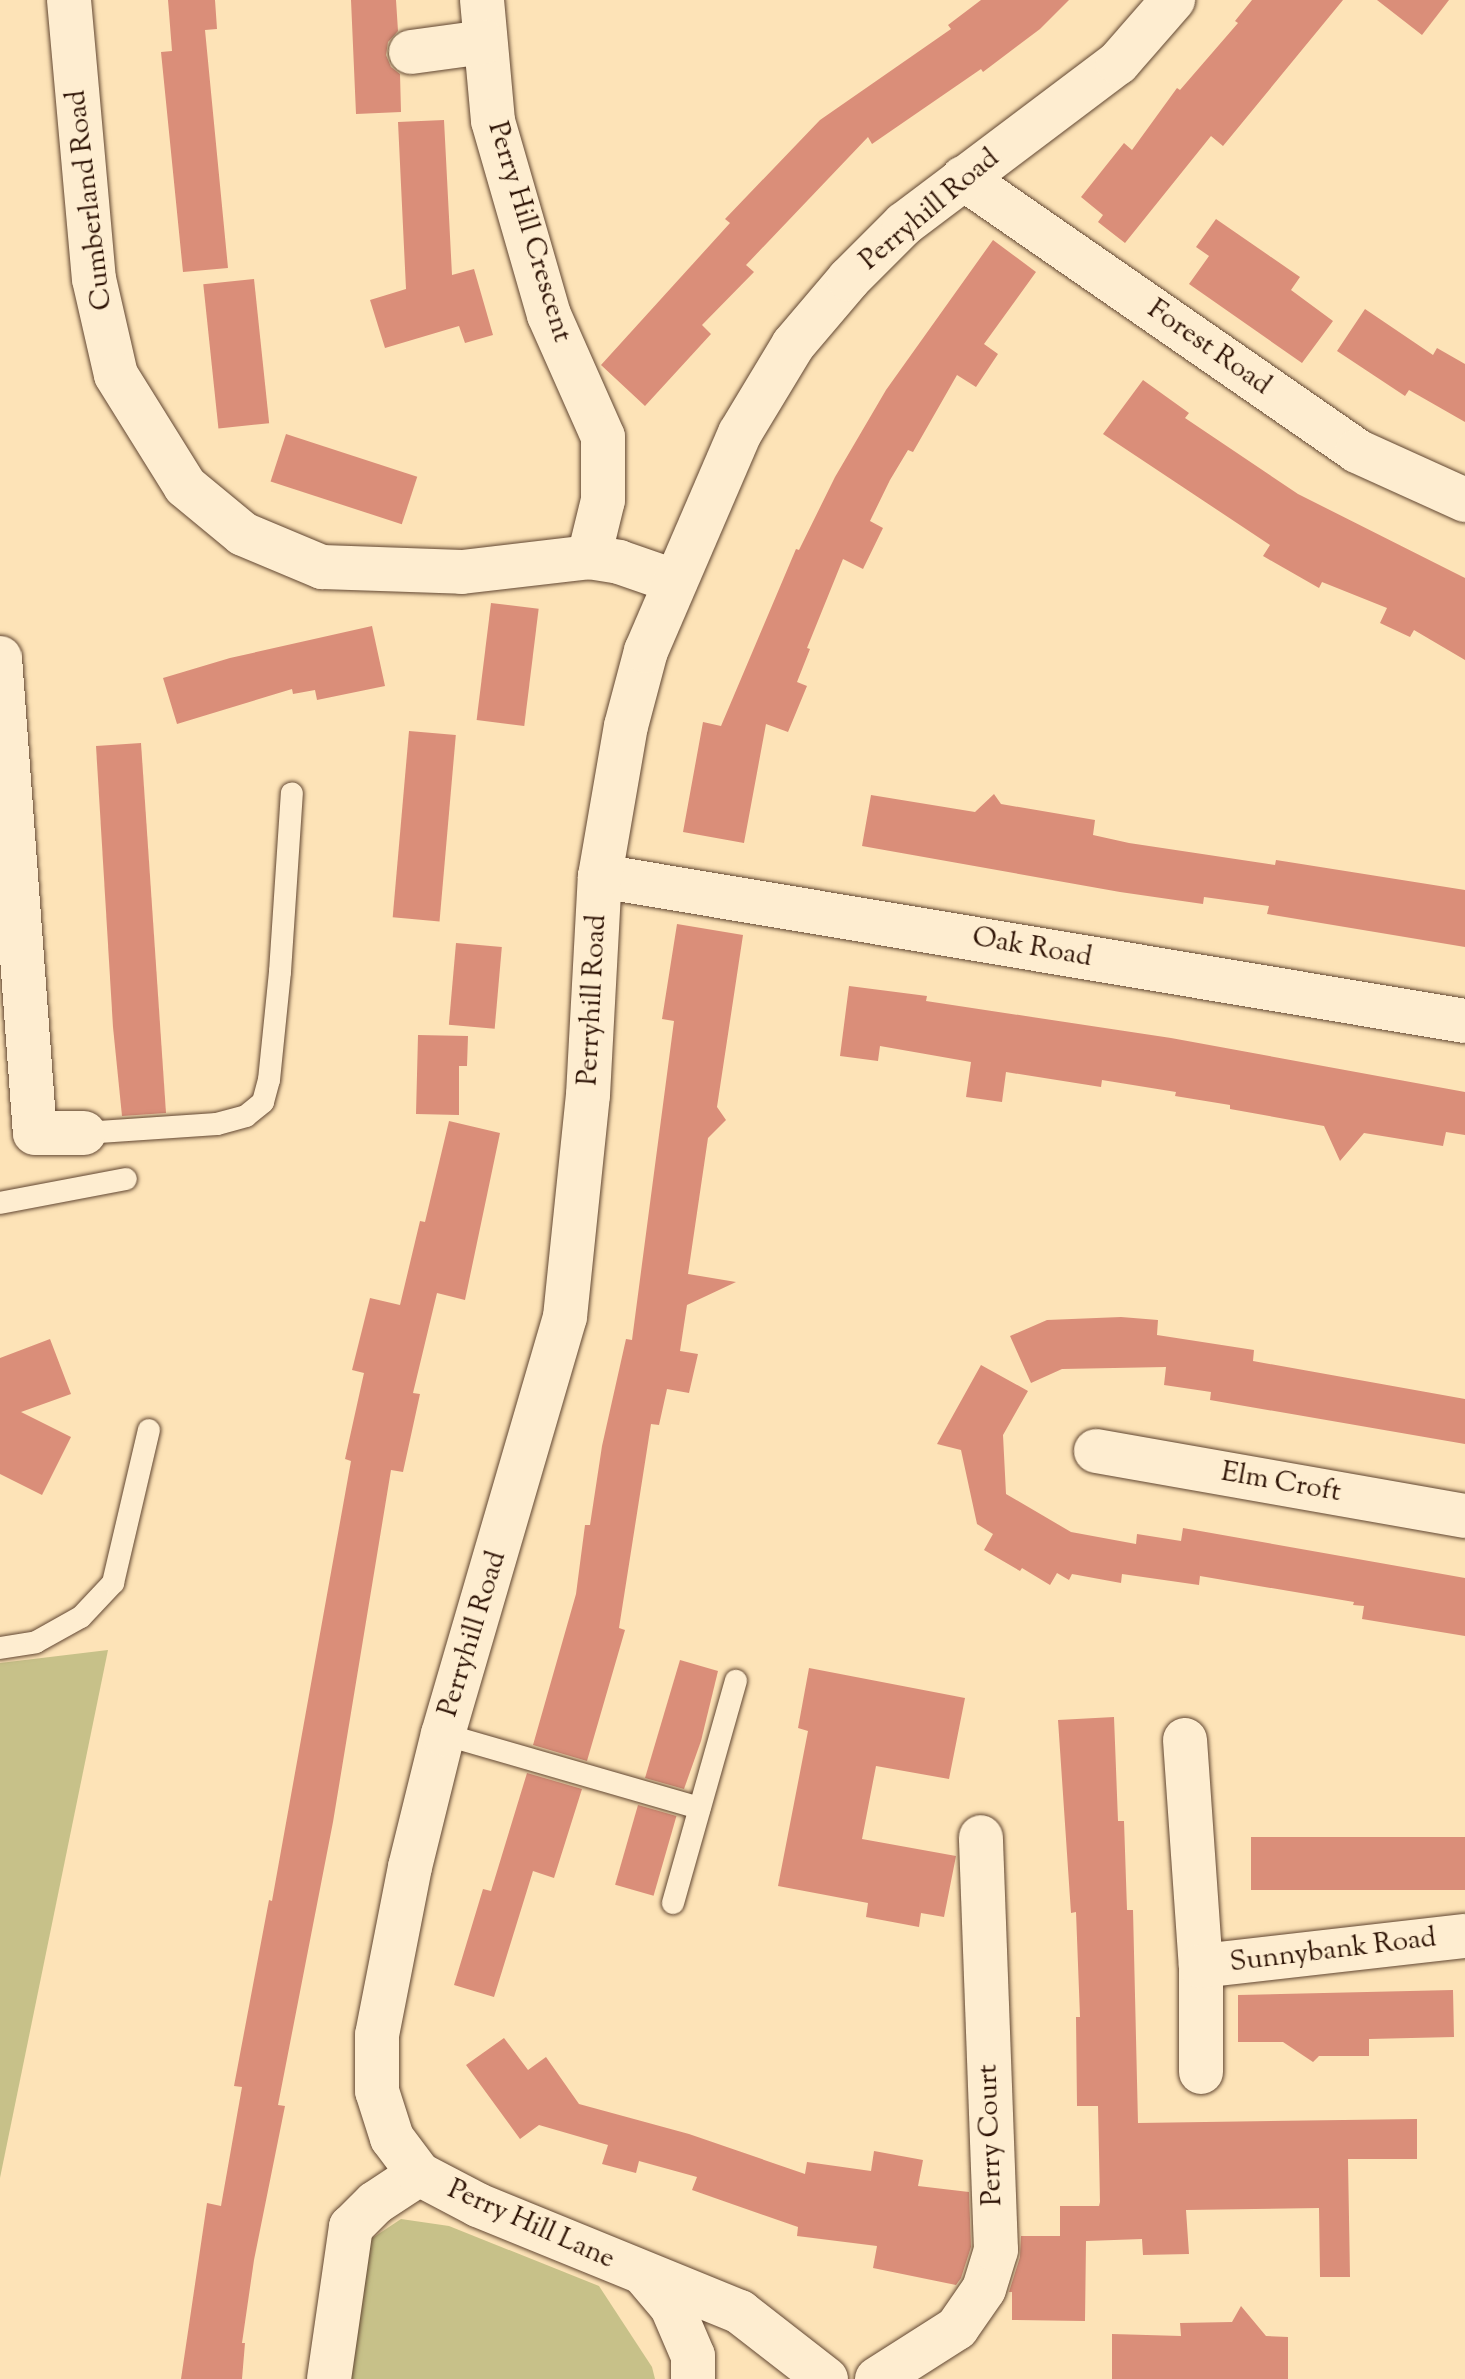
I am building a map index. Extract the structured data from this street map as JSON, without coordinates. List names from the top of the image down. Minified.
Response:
{"streets":{"street":["Cumberland Road","Perryhill Road","Perry Hill Crescent","Forest Road","Oak Road","Elm Croft","Sunnybank Road","Perry Court","Perry Hill Lane"]},"crossings":[["Cumberland Road","Perryhill Road"],["Cumberland Road","Perry Hill Crescent"],["Perryhill Road","Forest Road"],["Perryhill Road","Oak Road"],["Perryhill Road","Perry Hill Lane"]]}
